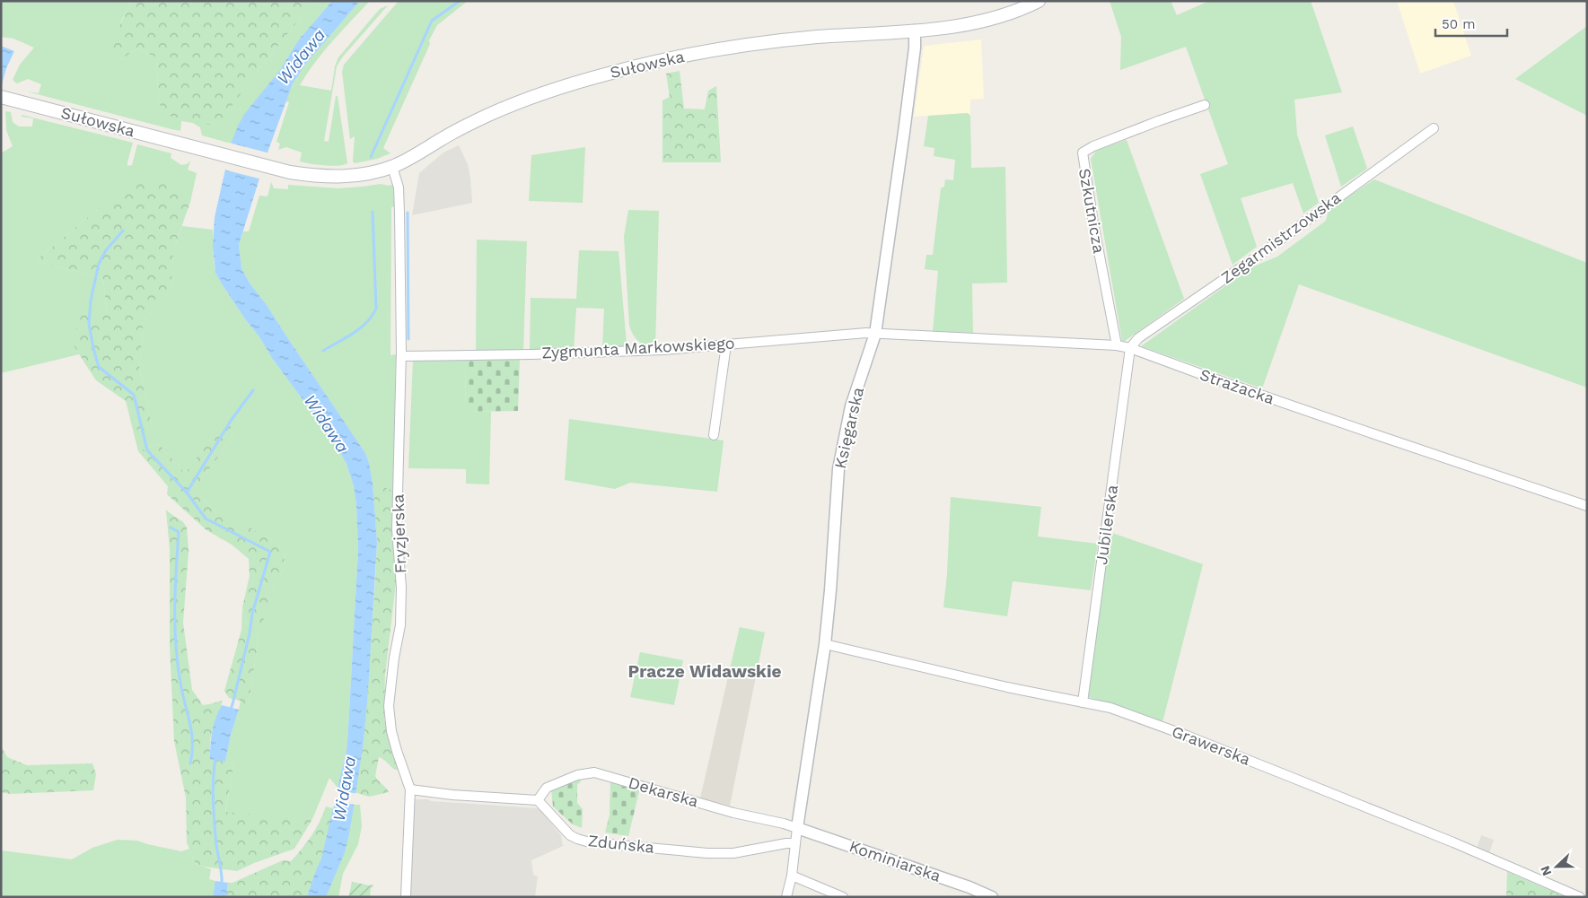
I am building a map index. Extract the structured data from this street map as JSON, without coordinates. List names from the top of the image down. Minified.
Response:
{"streets":{"main road":["Sułowska"],"street":["Szkutnicza","Zegarmistrzowska","Zygmunta Markowskiego","Strażacka","Księgarska","Jubilerska","Fryzjerska","Grawerska","Dekarska","Zduńska","Kominiarska"]},"crossings":[["Sułowska","Księgarska"],["Sułowska","Fryzjerska"],["Szkutnicza","Strażacka"],["Zegarmistrzowska","Strażacka"],["Zegarmistrzowska","Jubilerska"],["Zygmunta Markowskiego","Strażacka"],["Zygmunta Markowskiego","Księgarska"],["Zygmunta Markowskiego","Fryzjerska"],["Strażacka","Księgarska"],["Strażacka","Jubilerska"],["Księgarska","Grawerska"],["Księgarska","Dekarska"],["Księgarska","Kominiarska"],["Jubilerska","Grawerska"],["Dekarska","Zduńska"],["Dekarska","Kominiarska"]],"districts":["Pracze Widawskie"],"water":["Widawa"],"scale_bar":"50 m","north":"left"}
